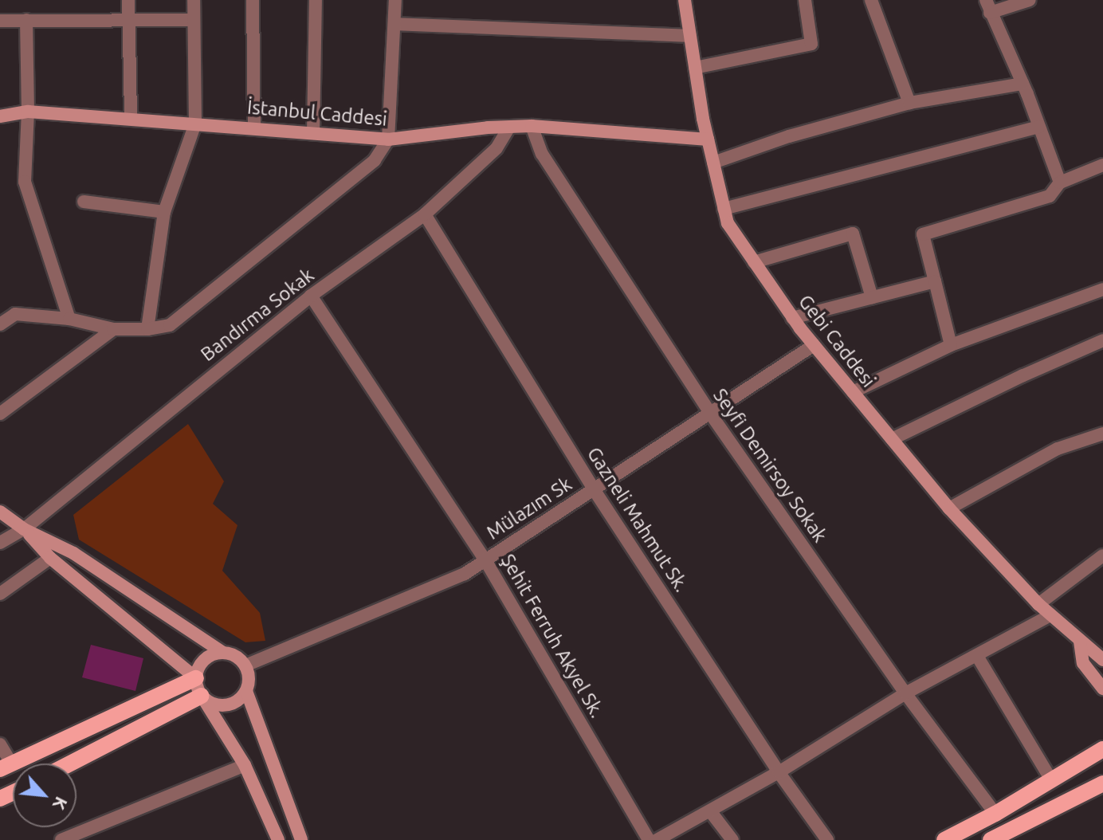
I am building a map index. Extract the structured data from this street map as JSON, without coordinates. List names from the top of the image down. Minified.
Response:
{"streets":{"main road":["İstanbul Caddesi","Gebi Caddesi"],"street":["Bandırma Sokak","Seyfi Demirsoy Sokak","Mülazım Sk","Gazneli Mahmut Sk.","Şehit Ferruh Akyel Sk."]},"crossings":[["İstanbul Caddesi","Bandırma Sokak"],["İstanbul Caddesi","Gebi Caddesi"],["İstanbul Caddesi","Seyfi Demirsoy Sokak"],["Bandırma Sokak","Gazneli Mahmut Sk."],["Bandırma Sokak","Şehit Ferruh Akyel Sk."],["Gebi Caddesi","Mülazım Sk"],["Seyfi Demirsoy Sokak","Mülazım Sk"],["Mülazım Sk","Gazneli Mahmut Sk."],["Mülazım Sk","Şehit Ferruh Akyel Sk."]],"north":"bottom right"}
